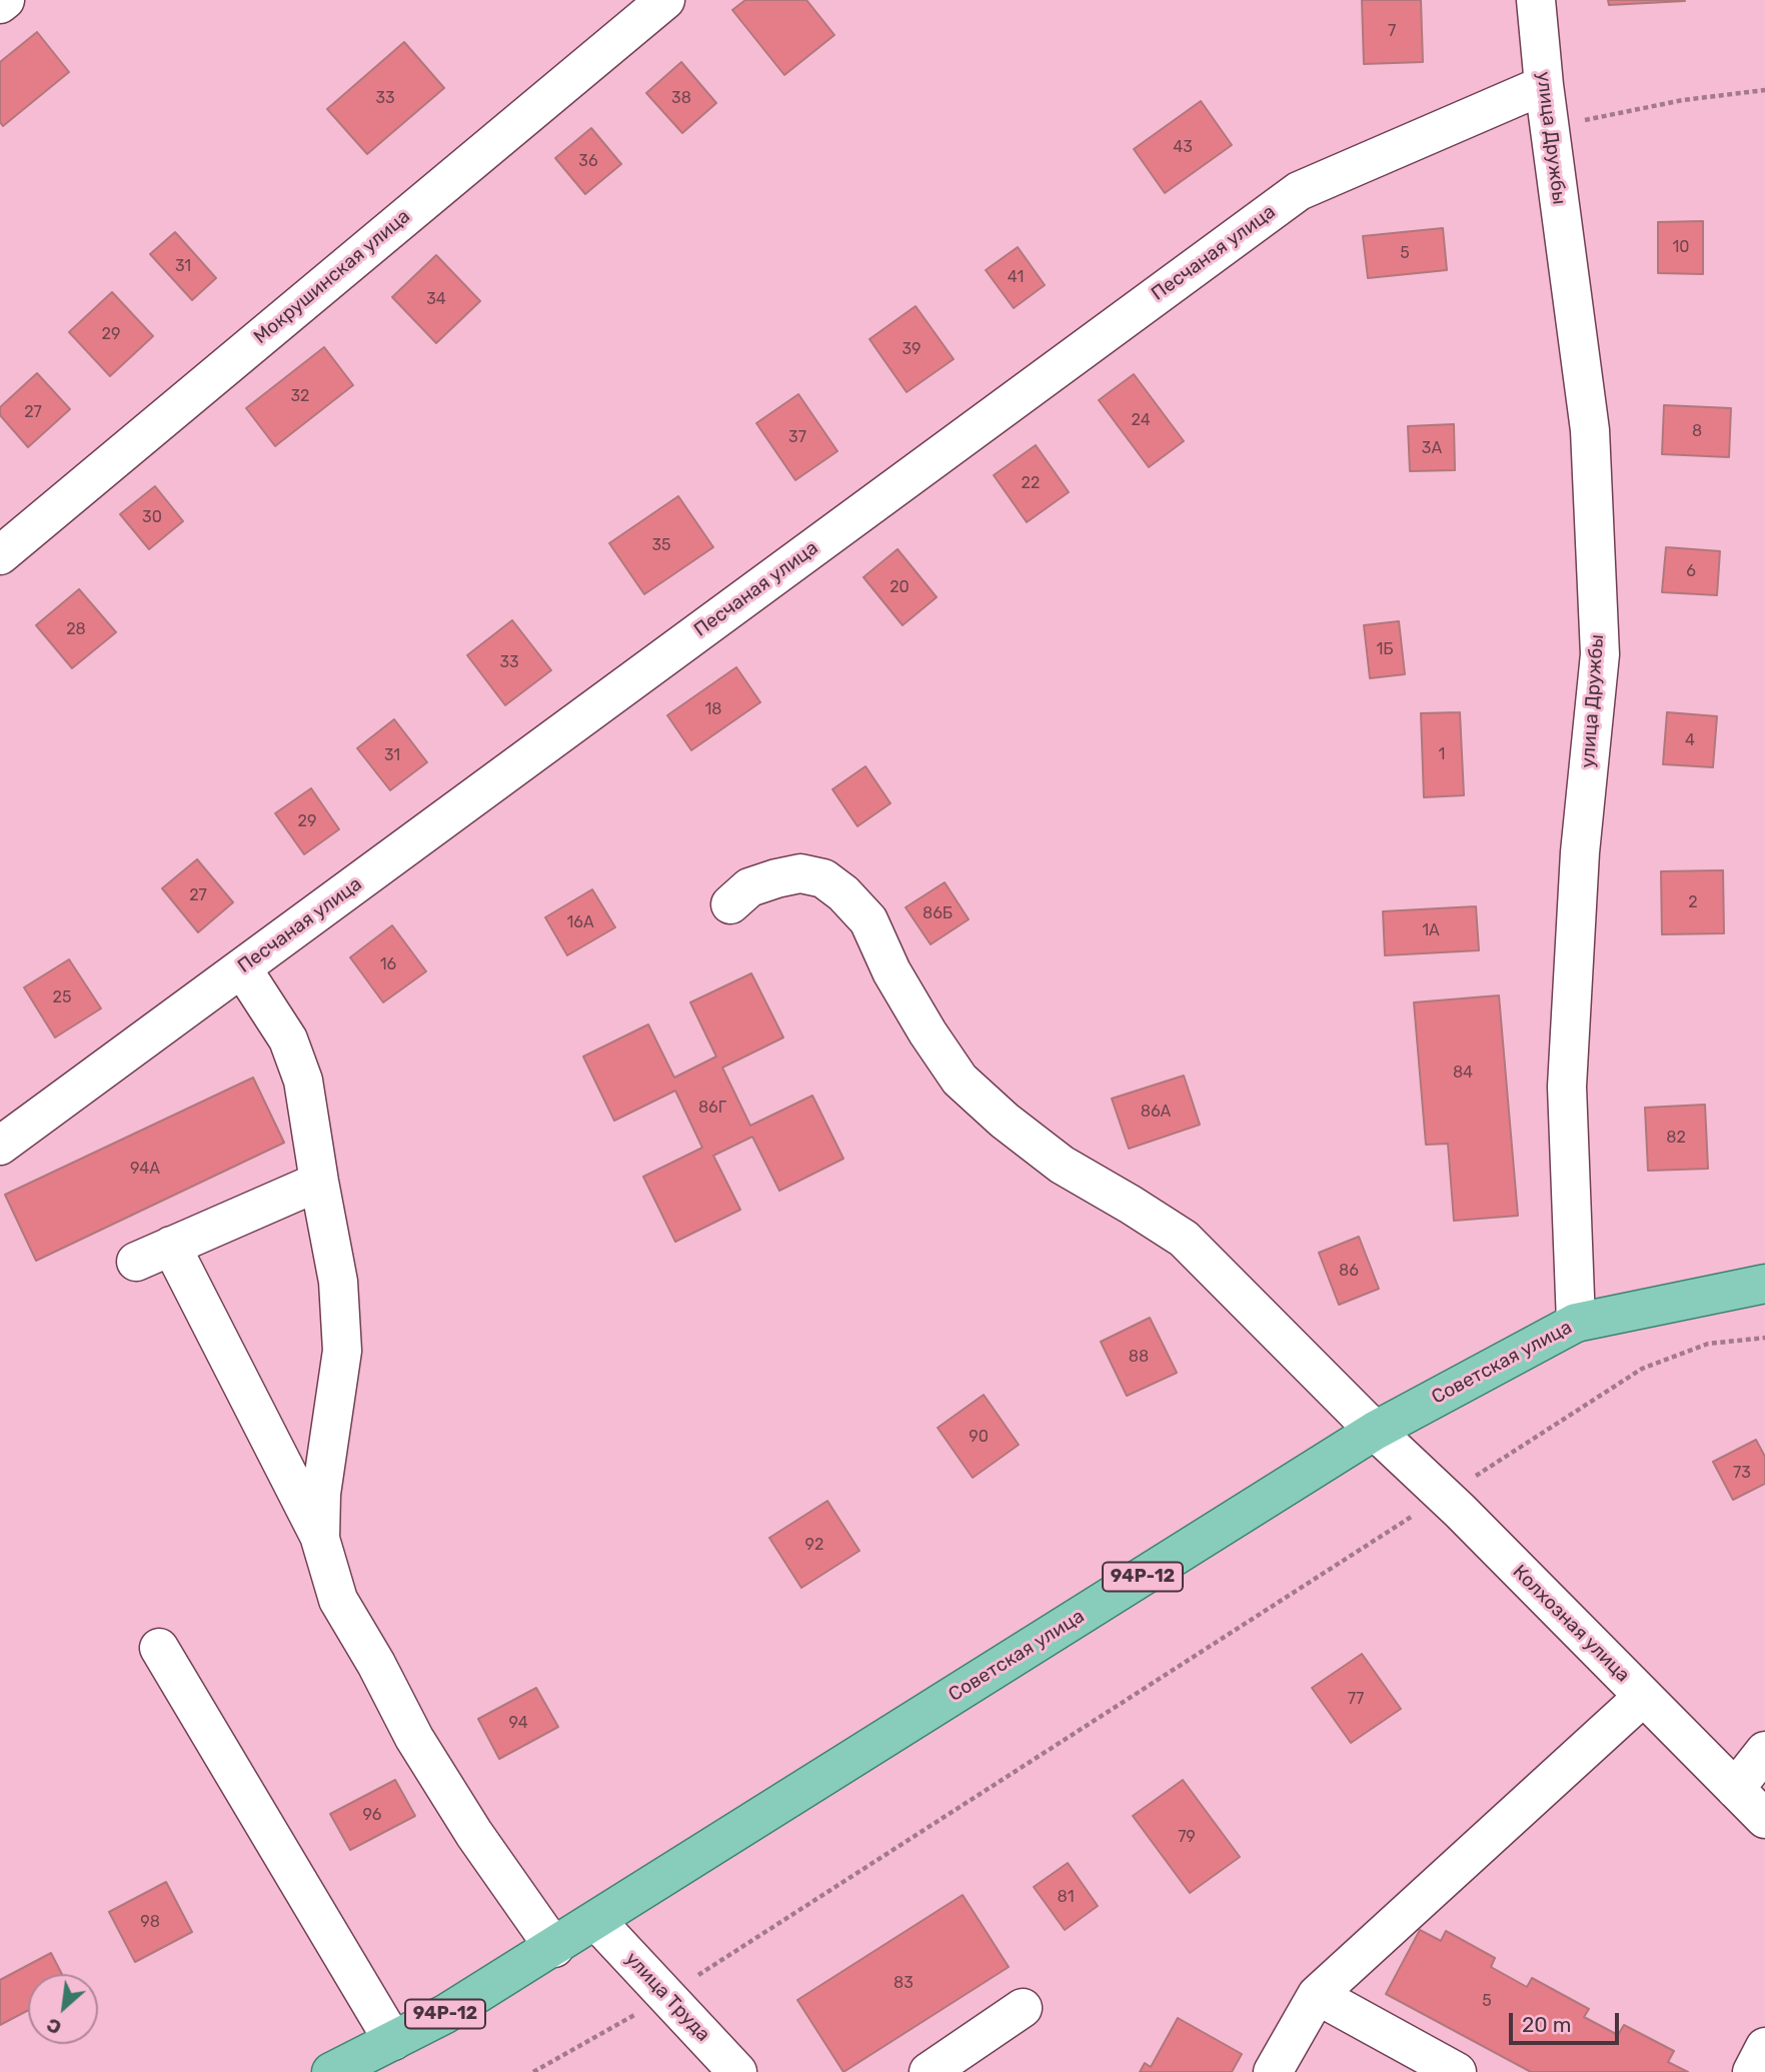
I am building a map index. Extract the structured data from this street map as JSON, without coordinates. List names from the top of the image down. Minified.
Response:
{"streets":{"main road":["Советская улица","94Р-12"],"street":["улица Дружбы","Песчаная улица","Мокрушинская улица","Колхозная улица","улица Труда"]},"crossings":[["улица Дружбы","Песчаная улица"],["улица Дружбы","Советская улица"],["Советская улица","Колхозная улица"],["Советская улица","улица Труда"]],"house_numbers":["7","33","38","43","36","10","5","31","41","34","29","39","32","27","24","8","37","3А","22","30","35","6","20","28","1Б","33","18","4","1","31","29","27","2","86Б","16А","1А","16","25","84","86Г","86А","82","94А","86","88","90","73","92","77","94","96","79","81","98","83","5"],"scale_bar":"20 m","north":"bottom left"}
